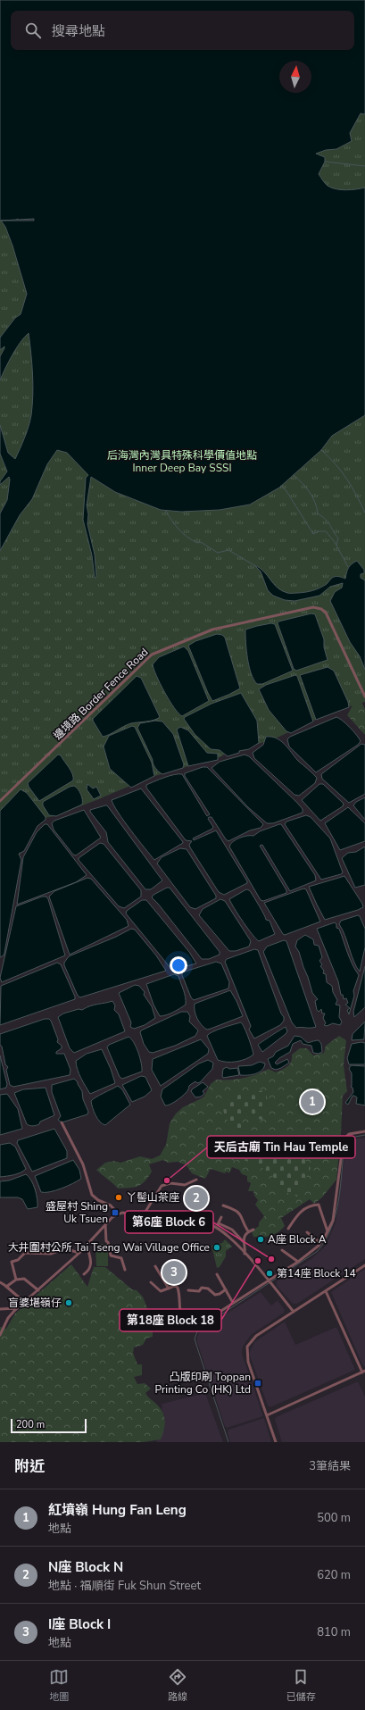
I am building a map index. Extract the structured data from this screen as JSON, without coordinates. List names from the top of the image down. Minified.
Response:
{"streets":{"street":["邊境路 Border Fence Road"]},"parks":["后海灣內灣具特殊科學價值地點 Inner Deep Bay SSSI"],"places":{"other":["天后古廟 Tin Hau Temple","丫髻山茶座","A座 Block A","大井圍村公所 Tai Tseng Wai Village Office","第6座 Block 6","第18座 Block 18","第14座 Block 14","盲婆堪嶺仔"],"transit":["盛屋村 Shing Uk Tsuen","凸版印刷 Toppan Printing Co (HK) Ltd"]},"scale_bar":"200 m","north":"top","page":{"search":"搜尋地點","pins":["1","2","3"],"scale":"200 m","heading":["附近","3筆結果"],"list":[{"mark":"1","name":"紅墳嶺 Hung Fan Leng","note":"地點","value":"500 m"},{"mark":"2","name":"N座 Block N","note":"地點 · 福順街 Fuk Shun Street","value":"620 m"},{"mark":"3","name":"I座 Block I","note":"地點","value":"810 m"}],"nav":["地圖","路線","已儲存"]}}
